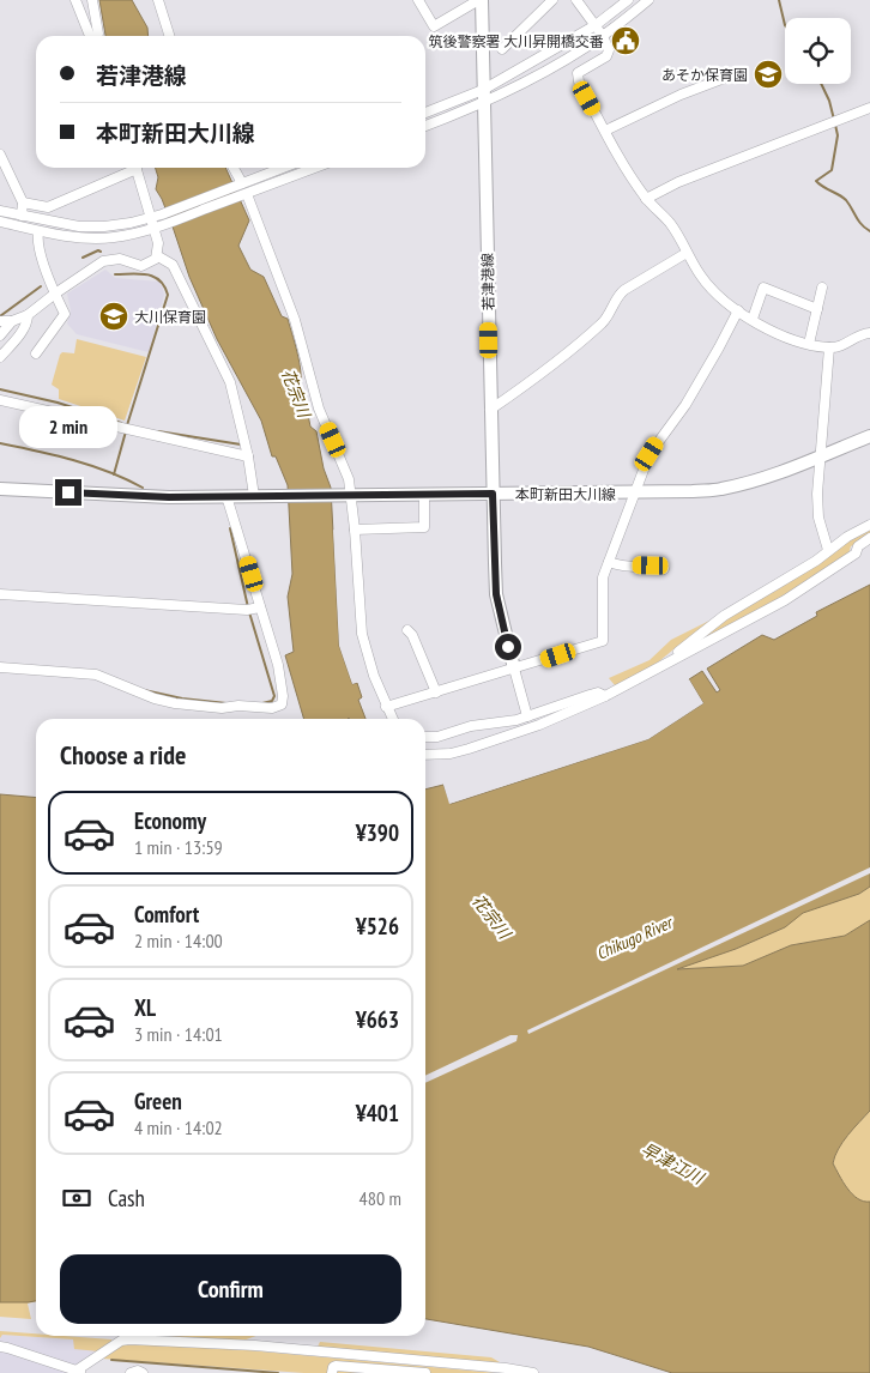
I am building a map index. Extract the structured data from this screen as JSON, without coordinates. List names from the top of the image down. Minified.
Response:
{"streets":{"main road":["若津港線","本町新田大川線"]},"crossings":[["若津港線","本町新田大川線"]],"water":["花宗川","Chikugo River","早津江川"],"places":{"public building":["筑後警察署 大川昇開橋交番"],"school or university":["あそか保育園","大川保育園"]},"page":{"banner":["若津港線","本町新田大川線"],"bubble":"2 min","heading":"Choose a ride","list":[{"name":"Economy","note":"1 min · 13:59","value":"¥390"},{"name":"Comfort","note":"2 min · 14:00","value":"¥526"},{"name":"XL","note":"3 min · 14:01","value":"¥663"},{"name":"Green","note":"4 min · 14:02","value":"¥401"}],"pay":["Cash","480 m"],"buttons":"Confirm"}}
